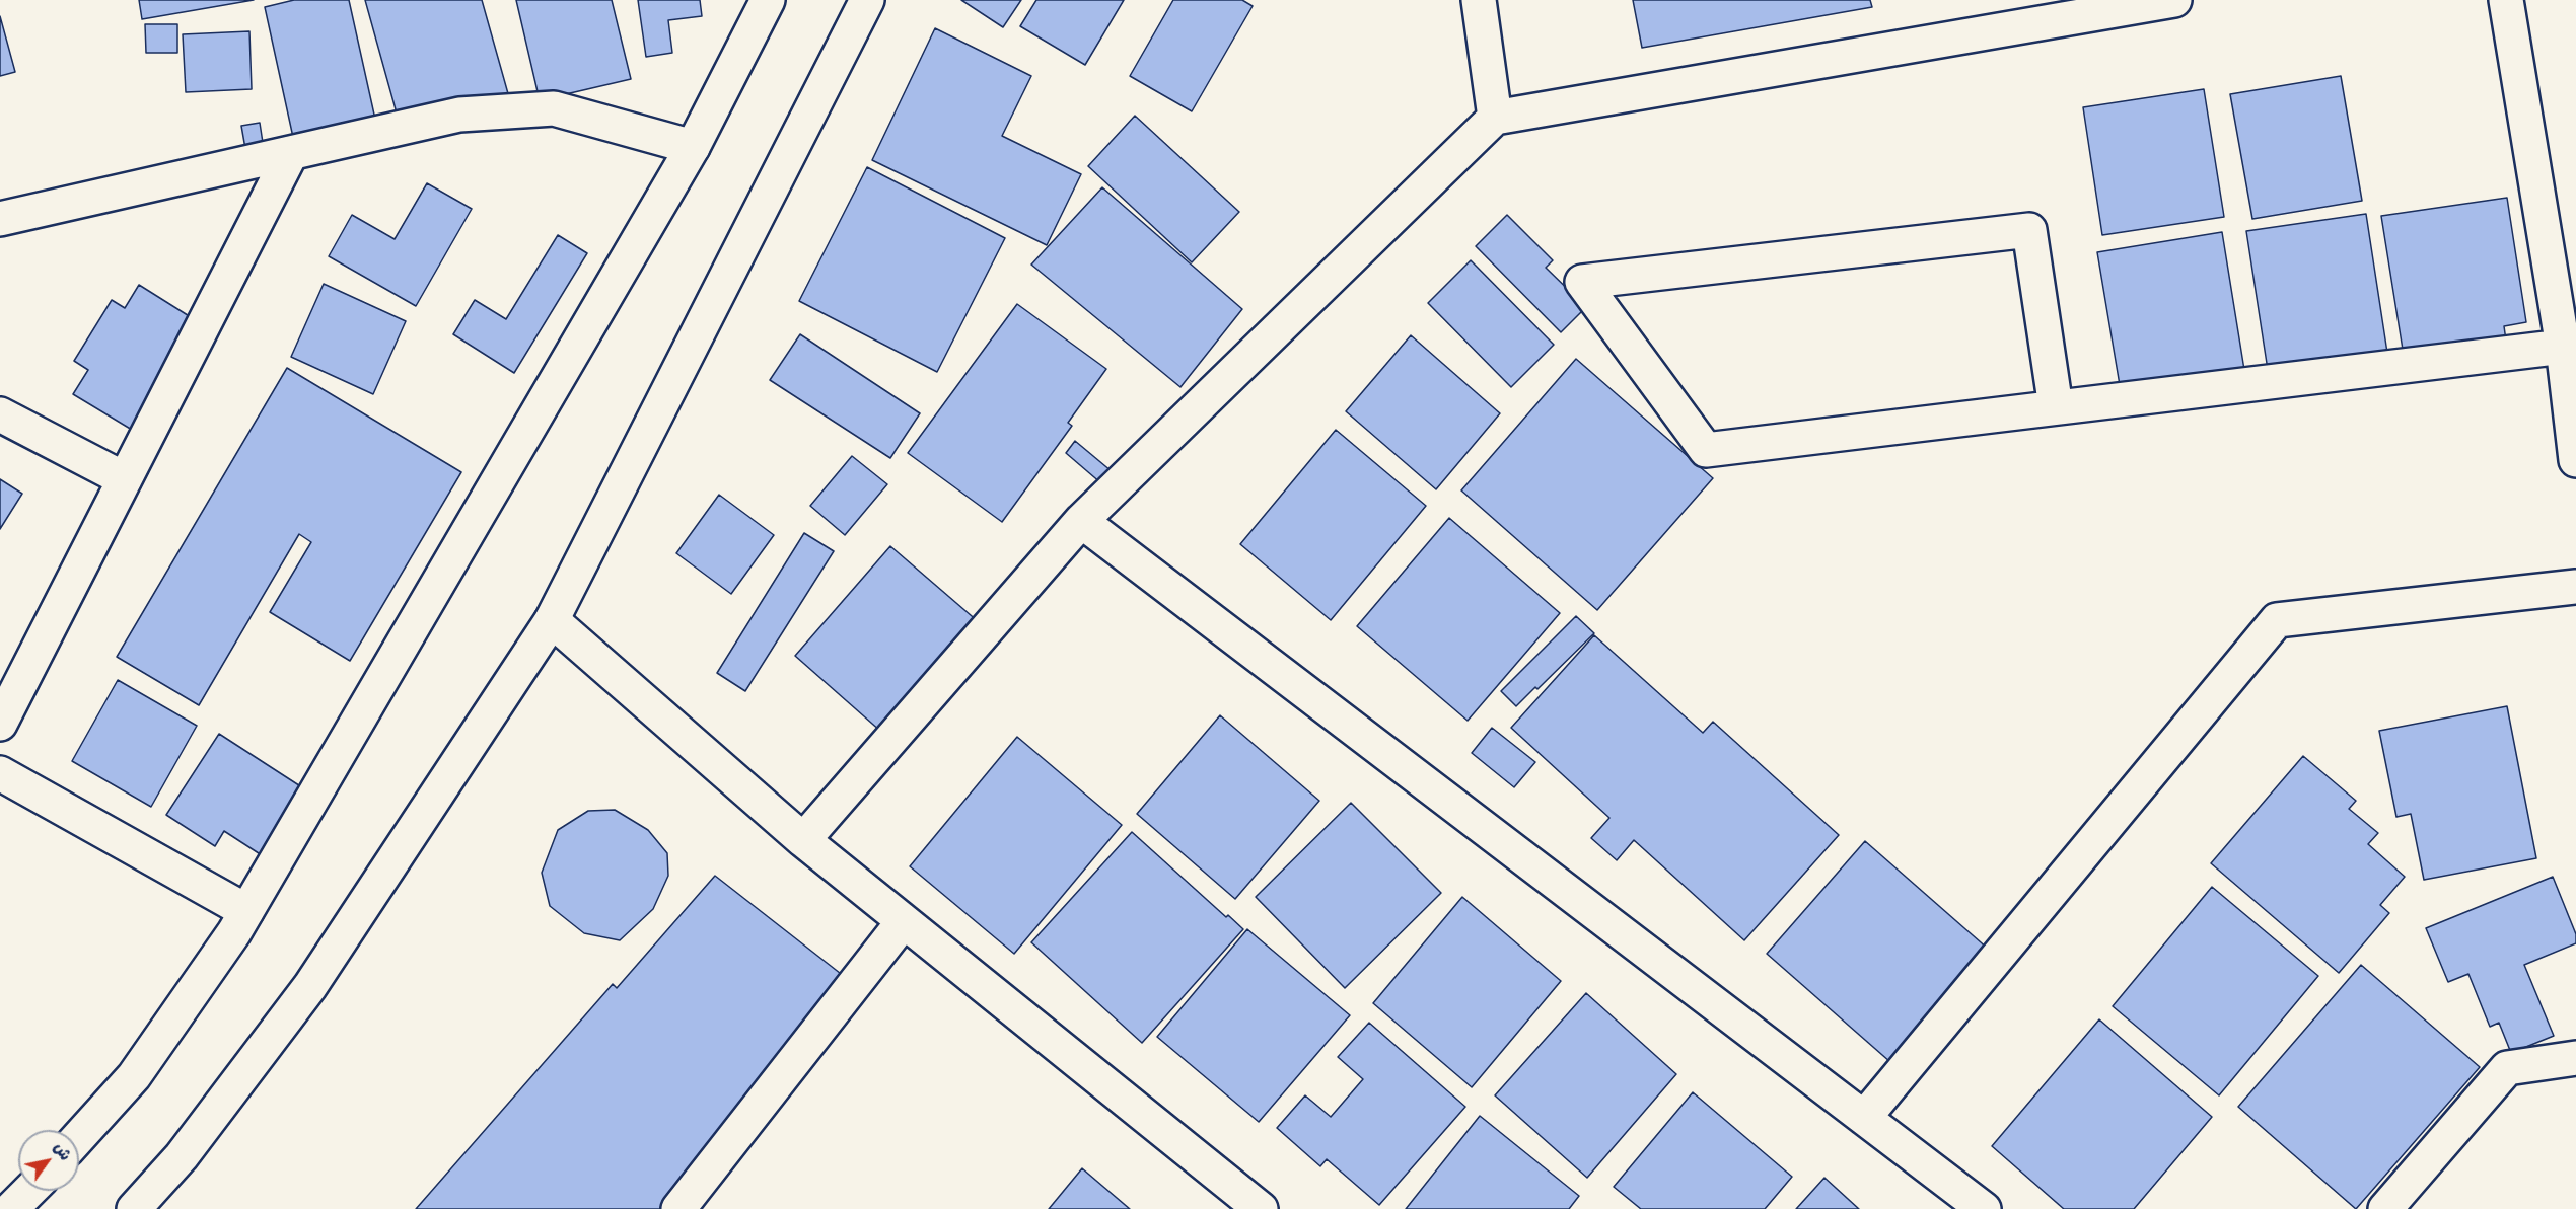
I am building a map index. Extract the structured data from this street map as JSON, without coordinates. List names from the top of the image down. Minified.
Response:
{"north":"top right"}
